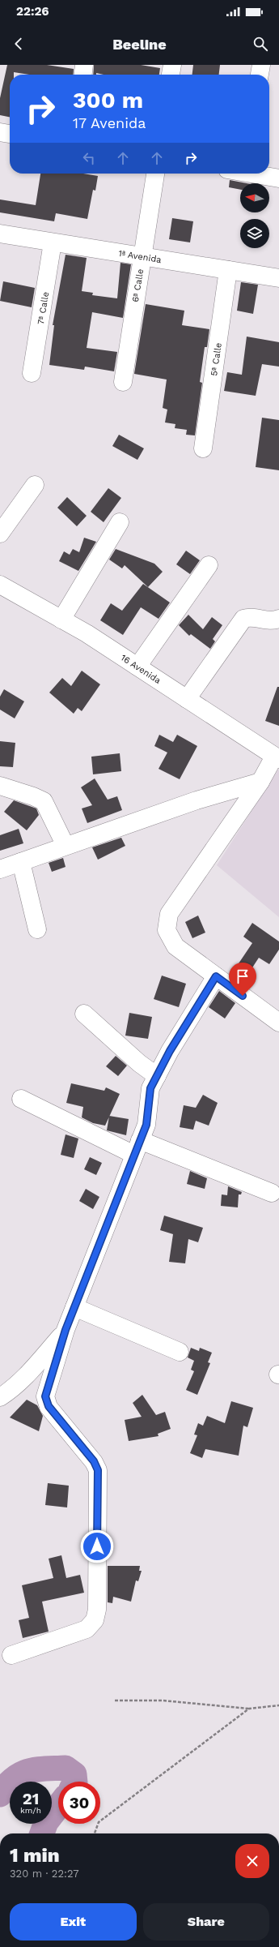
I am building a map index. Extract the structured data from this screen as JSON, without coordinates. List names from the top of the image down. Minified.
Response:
{"streets":{"street":["1ª Avenida","6ª Calle","7ª Calle","5ª Calle","16 Avenida"]},"crossings":[["1ª Avenida","6ª Calle"],["1ª Avenida","7ª Calle"],["1ª Avenida","5ª Calle"]],"north":"left","page":{"status":"22:26","header":"Beeline","turn":["300 m","17 Avenida"],"speed":"21 km/h","limit":"30","heading":["1 min","320 m · 22:27"],"buttons":["Exit","Share"]}}
